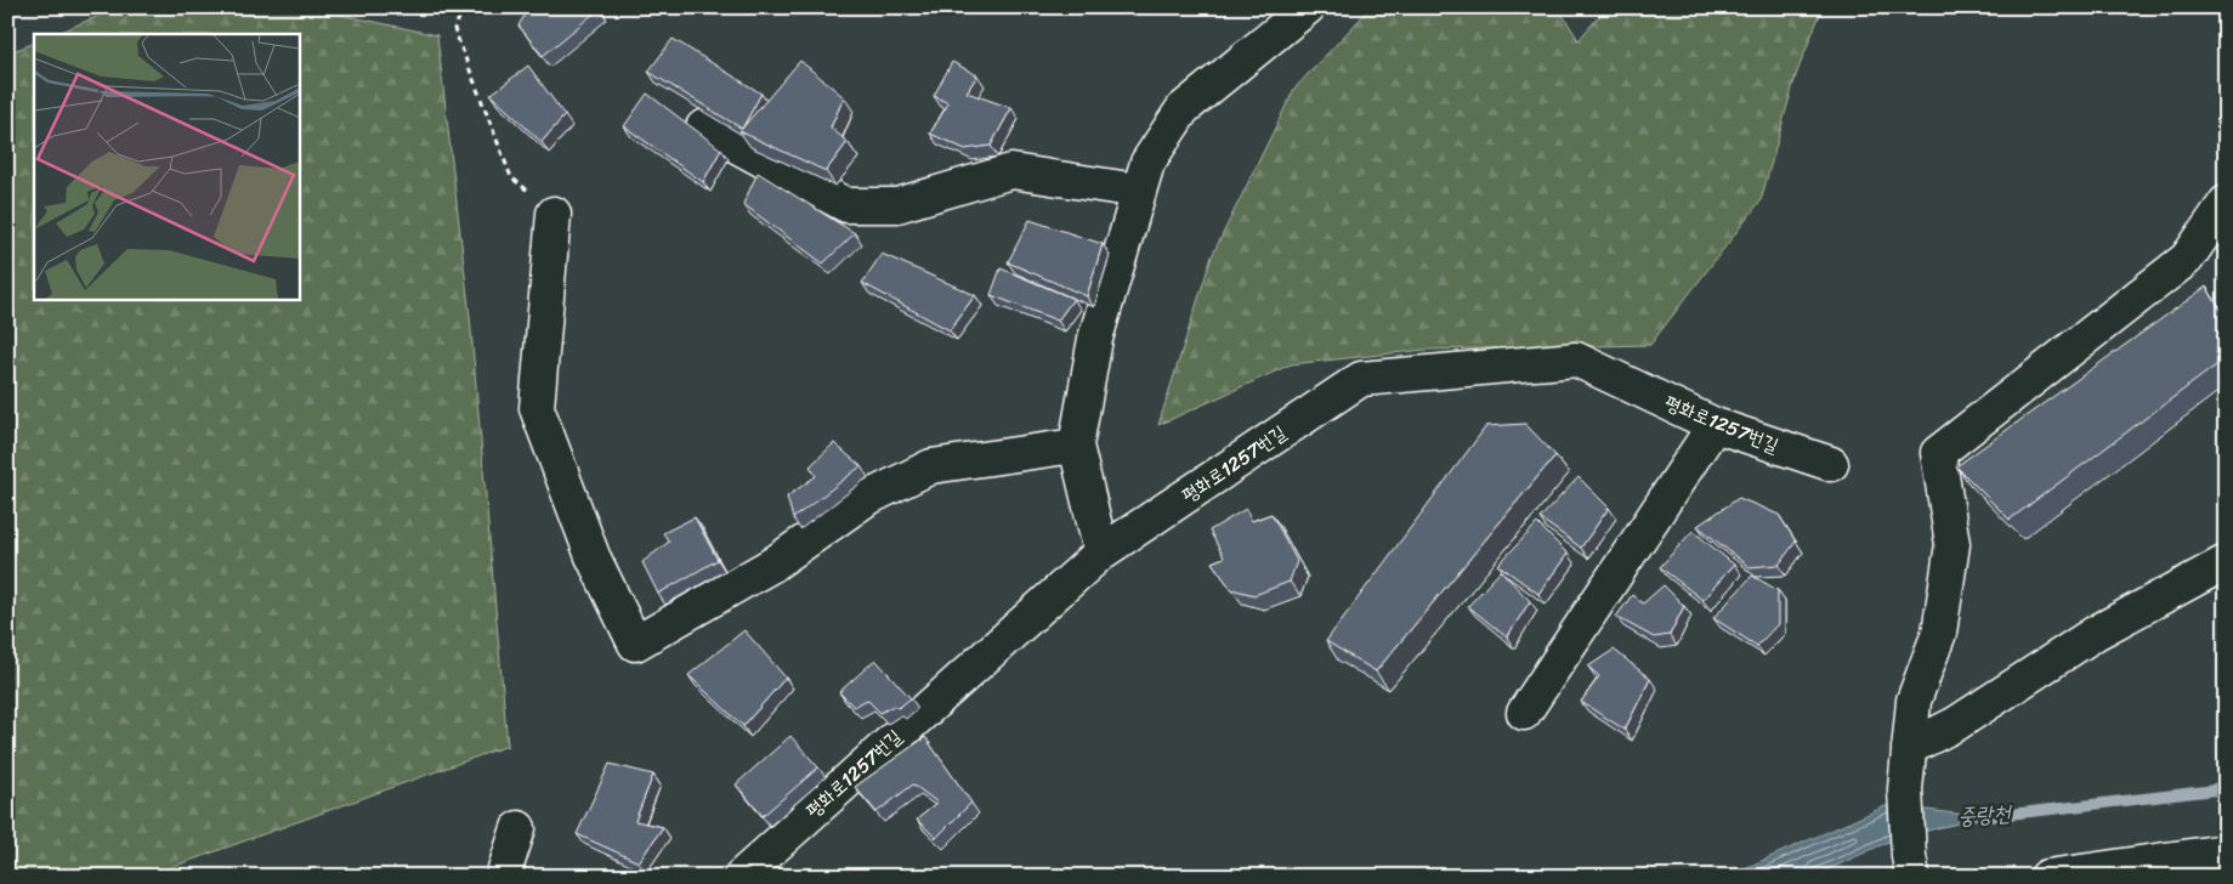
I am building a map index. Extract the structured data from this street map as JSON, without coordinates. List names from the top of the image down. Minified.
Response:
{"streets":{"street":["평화로1257번길"]},"water":["중랑천"]}
